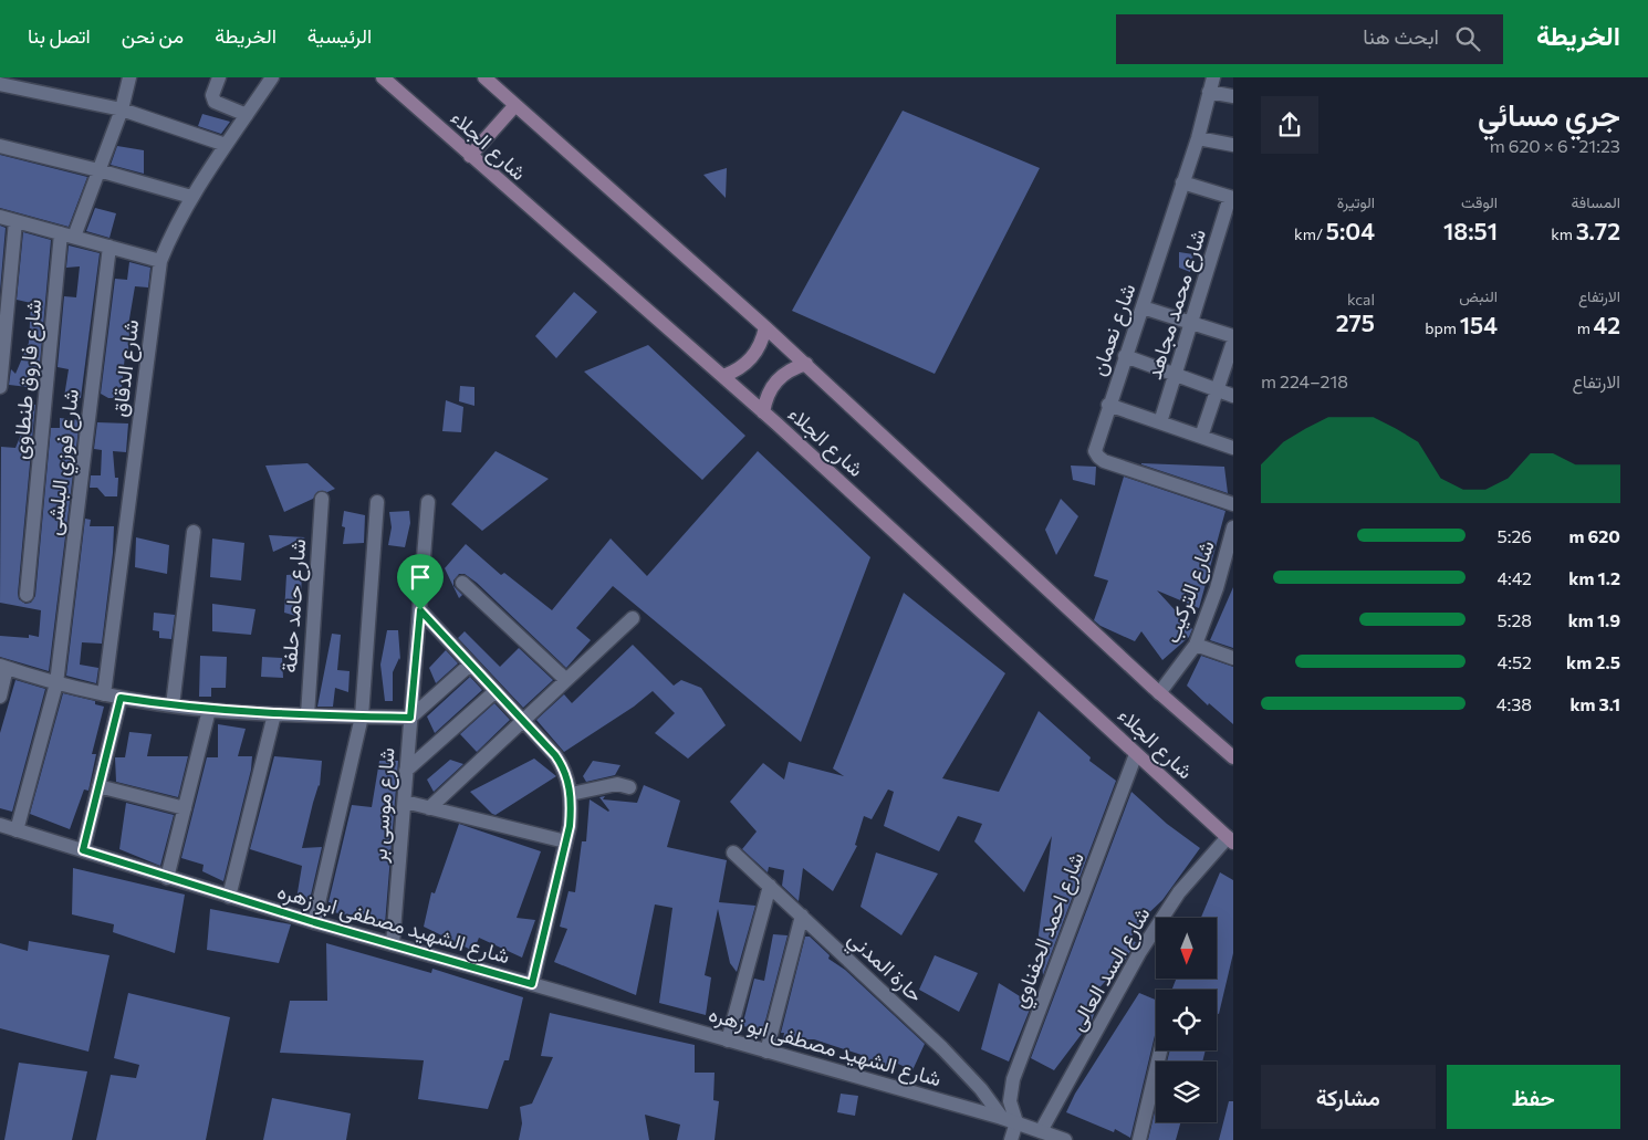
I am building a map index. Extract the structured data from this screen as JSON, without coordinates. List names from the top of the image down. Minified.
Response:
{"streets":{"main road":["شارع الجلاء"],"street":["شارع محمد مجاهد","شارع نعمان","شارع الدقاق","شارع فاروق طنطاوى","شارع فوزي البلشى","شارع التركيب","شارع حامد حلفة","شارع موسى بر","شارع الشهيد مصطفى ابو زهره","شارع احمد الحفناوي","حارة المدني","شارع السد العالى"]},"crossings":[["شارع الجلاء","شارع التركيب"],["شارع الجلاء","شارع احمد الحفناوي"],["شارع الجلاء","شارع السد العالى"],["شارع فوزي البلشى","شارع الشهيد مصطفى ابو زهره"],["شارع موسى بر","شارع الشهيد مصطفى ابو زهره"],["شارع الشهيد مصطفى ابو زهره","شارع احمد الحفناوي"],["شارع الشهيد مصطفى ابو زهره","حارة المدني"],["شارع الشهيد مصطفى ابو زهره","شارع السد العالى"]],"north":"bottom","page":{"header":"الخريطة","search":"ابحث هنا","nav":["الرئيسية","الخريطة","من نحن","اتصل بنا"],"heading":["جري مسائي","21:23 · 6 × 620 m"],"stats":[["المسافة","3.72 km"],["الوقت","18:51"],["الوتيرة","5:04 /km"],["الارتفاع","42 m"],["النبض","154 bpm"],["kcal","275"]],"chart":["الارتفاع","218–224 m"],"list":[{"name":"620 m","note":"5:26"},{"name":"1.2 km","note":"4:42"},{"name":"1.9 km","note":"5:28"},{"name":"2.5 km","note":"4:52"},{"name":"3.1 km","note":"4:38"}],"buttons":["حفظ","مشاركة"]}}
